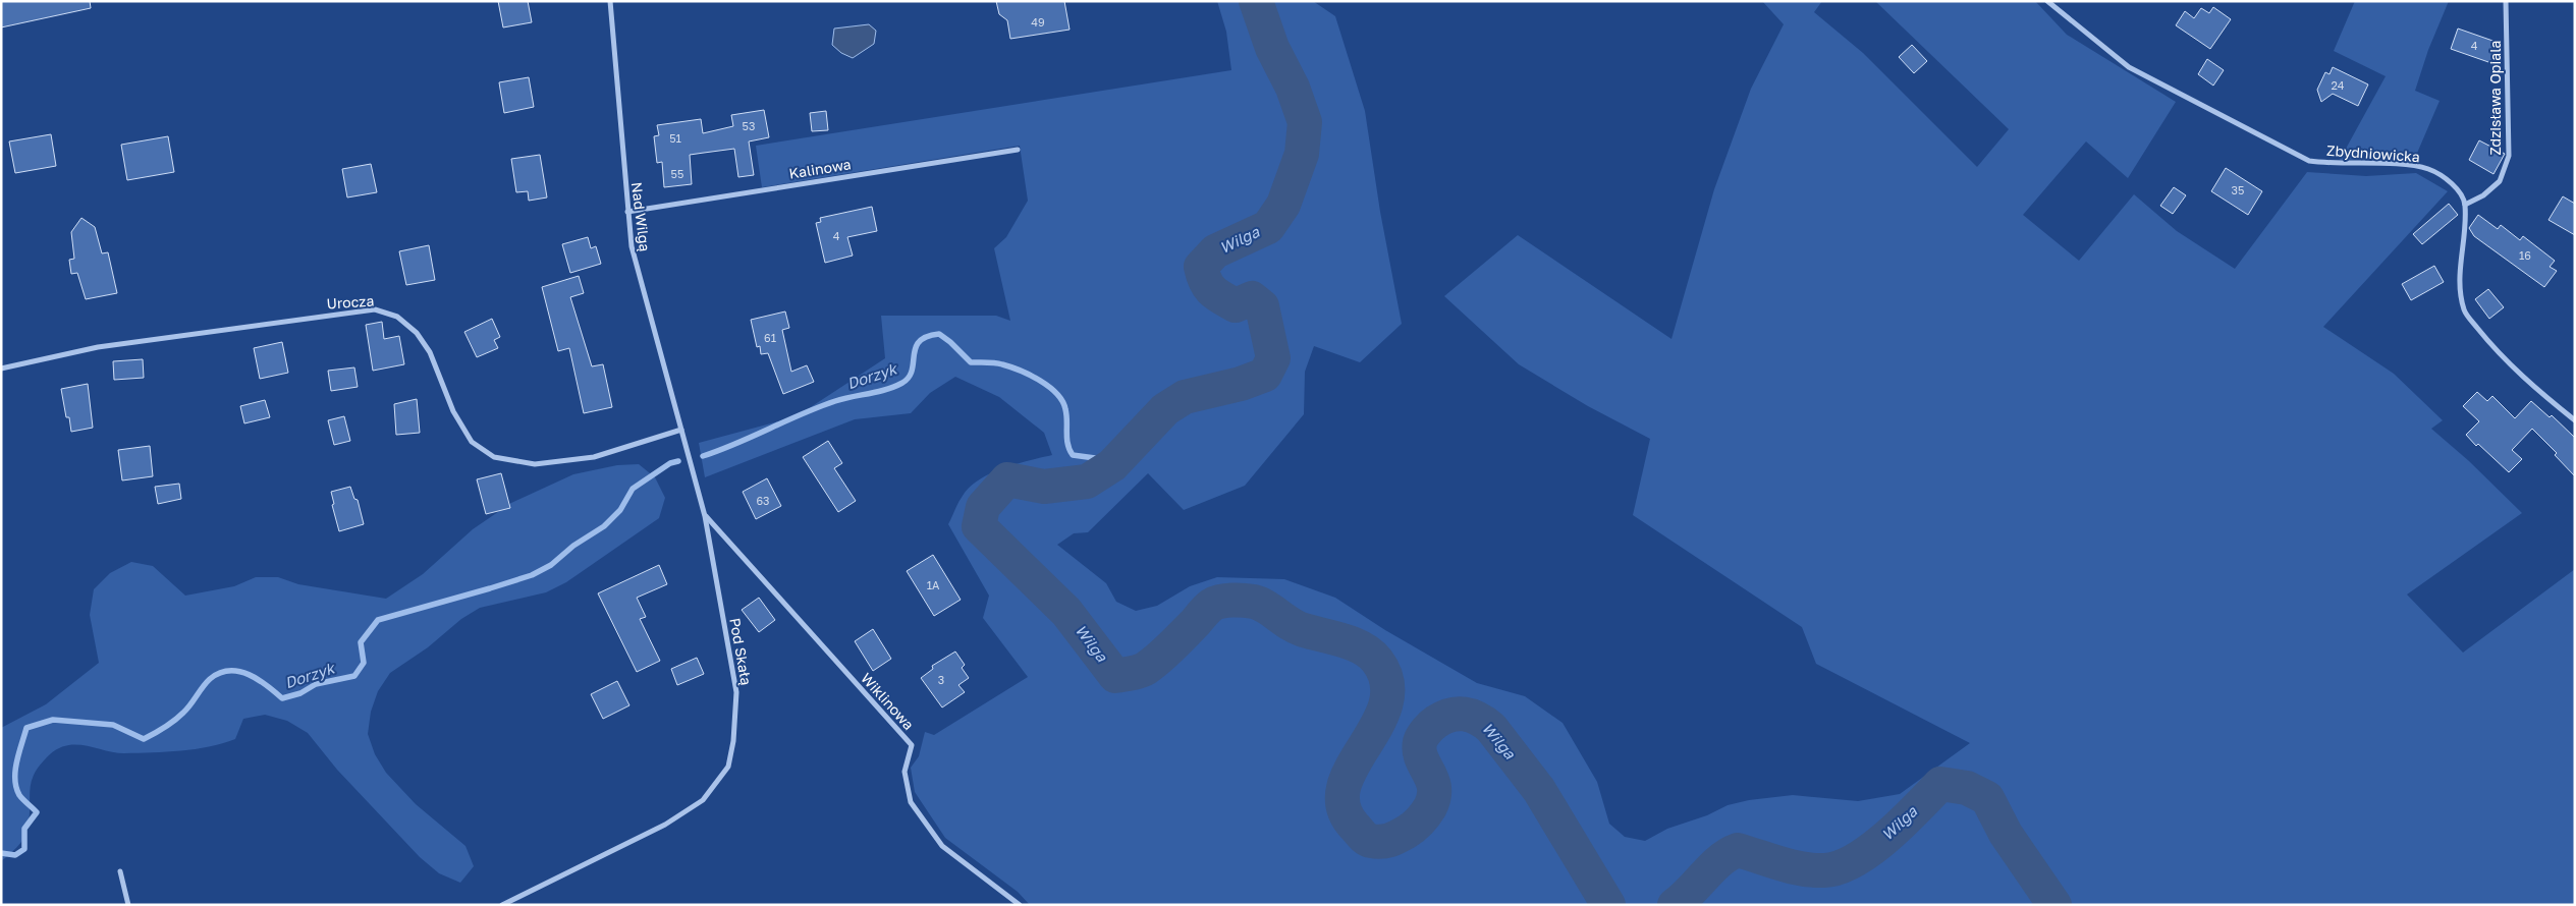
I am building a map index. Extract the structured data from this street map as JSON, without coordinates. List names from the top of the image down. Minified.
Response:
{"streets":{"street":["Zdzisława Opiala","Zbydniowicka","Kalinowa","Nad Wilgą","Urocza","Pod Skałą","Wiklinowa"]},"crossings":[["Zdzisława Opiala","Zbydniowicka"],["Kalinowa","Nad Wilgą"],["Nad Wilgą","Urocza"],["Nad Wilgą","Pod Skałą"],["Urocza","Pod Skałą"],["Pod Skałą","Wiklinowa"]],"water":["Wilga","Dorzyk"],"house_numbers":["49","4","24","53","51","55","35","4","16","61","63","1A","3"]}
